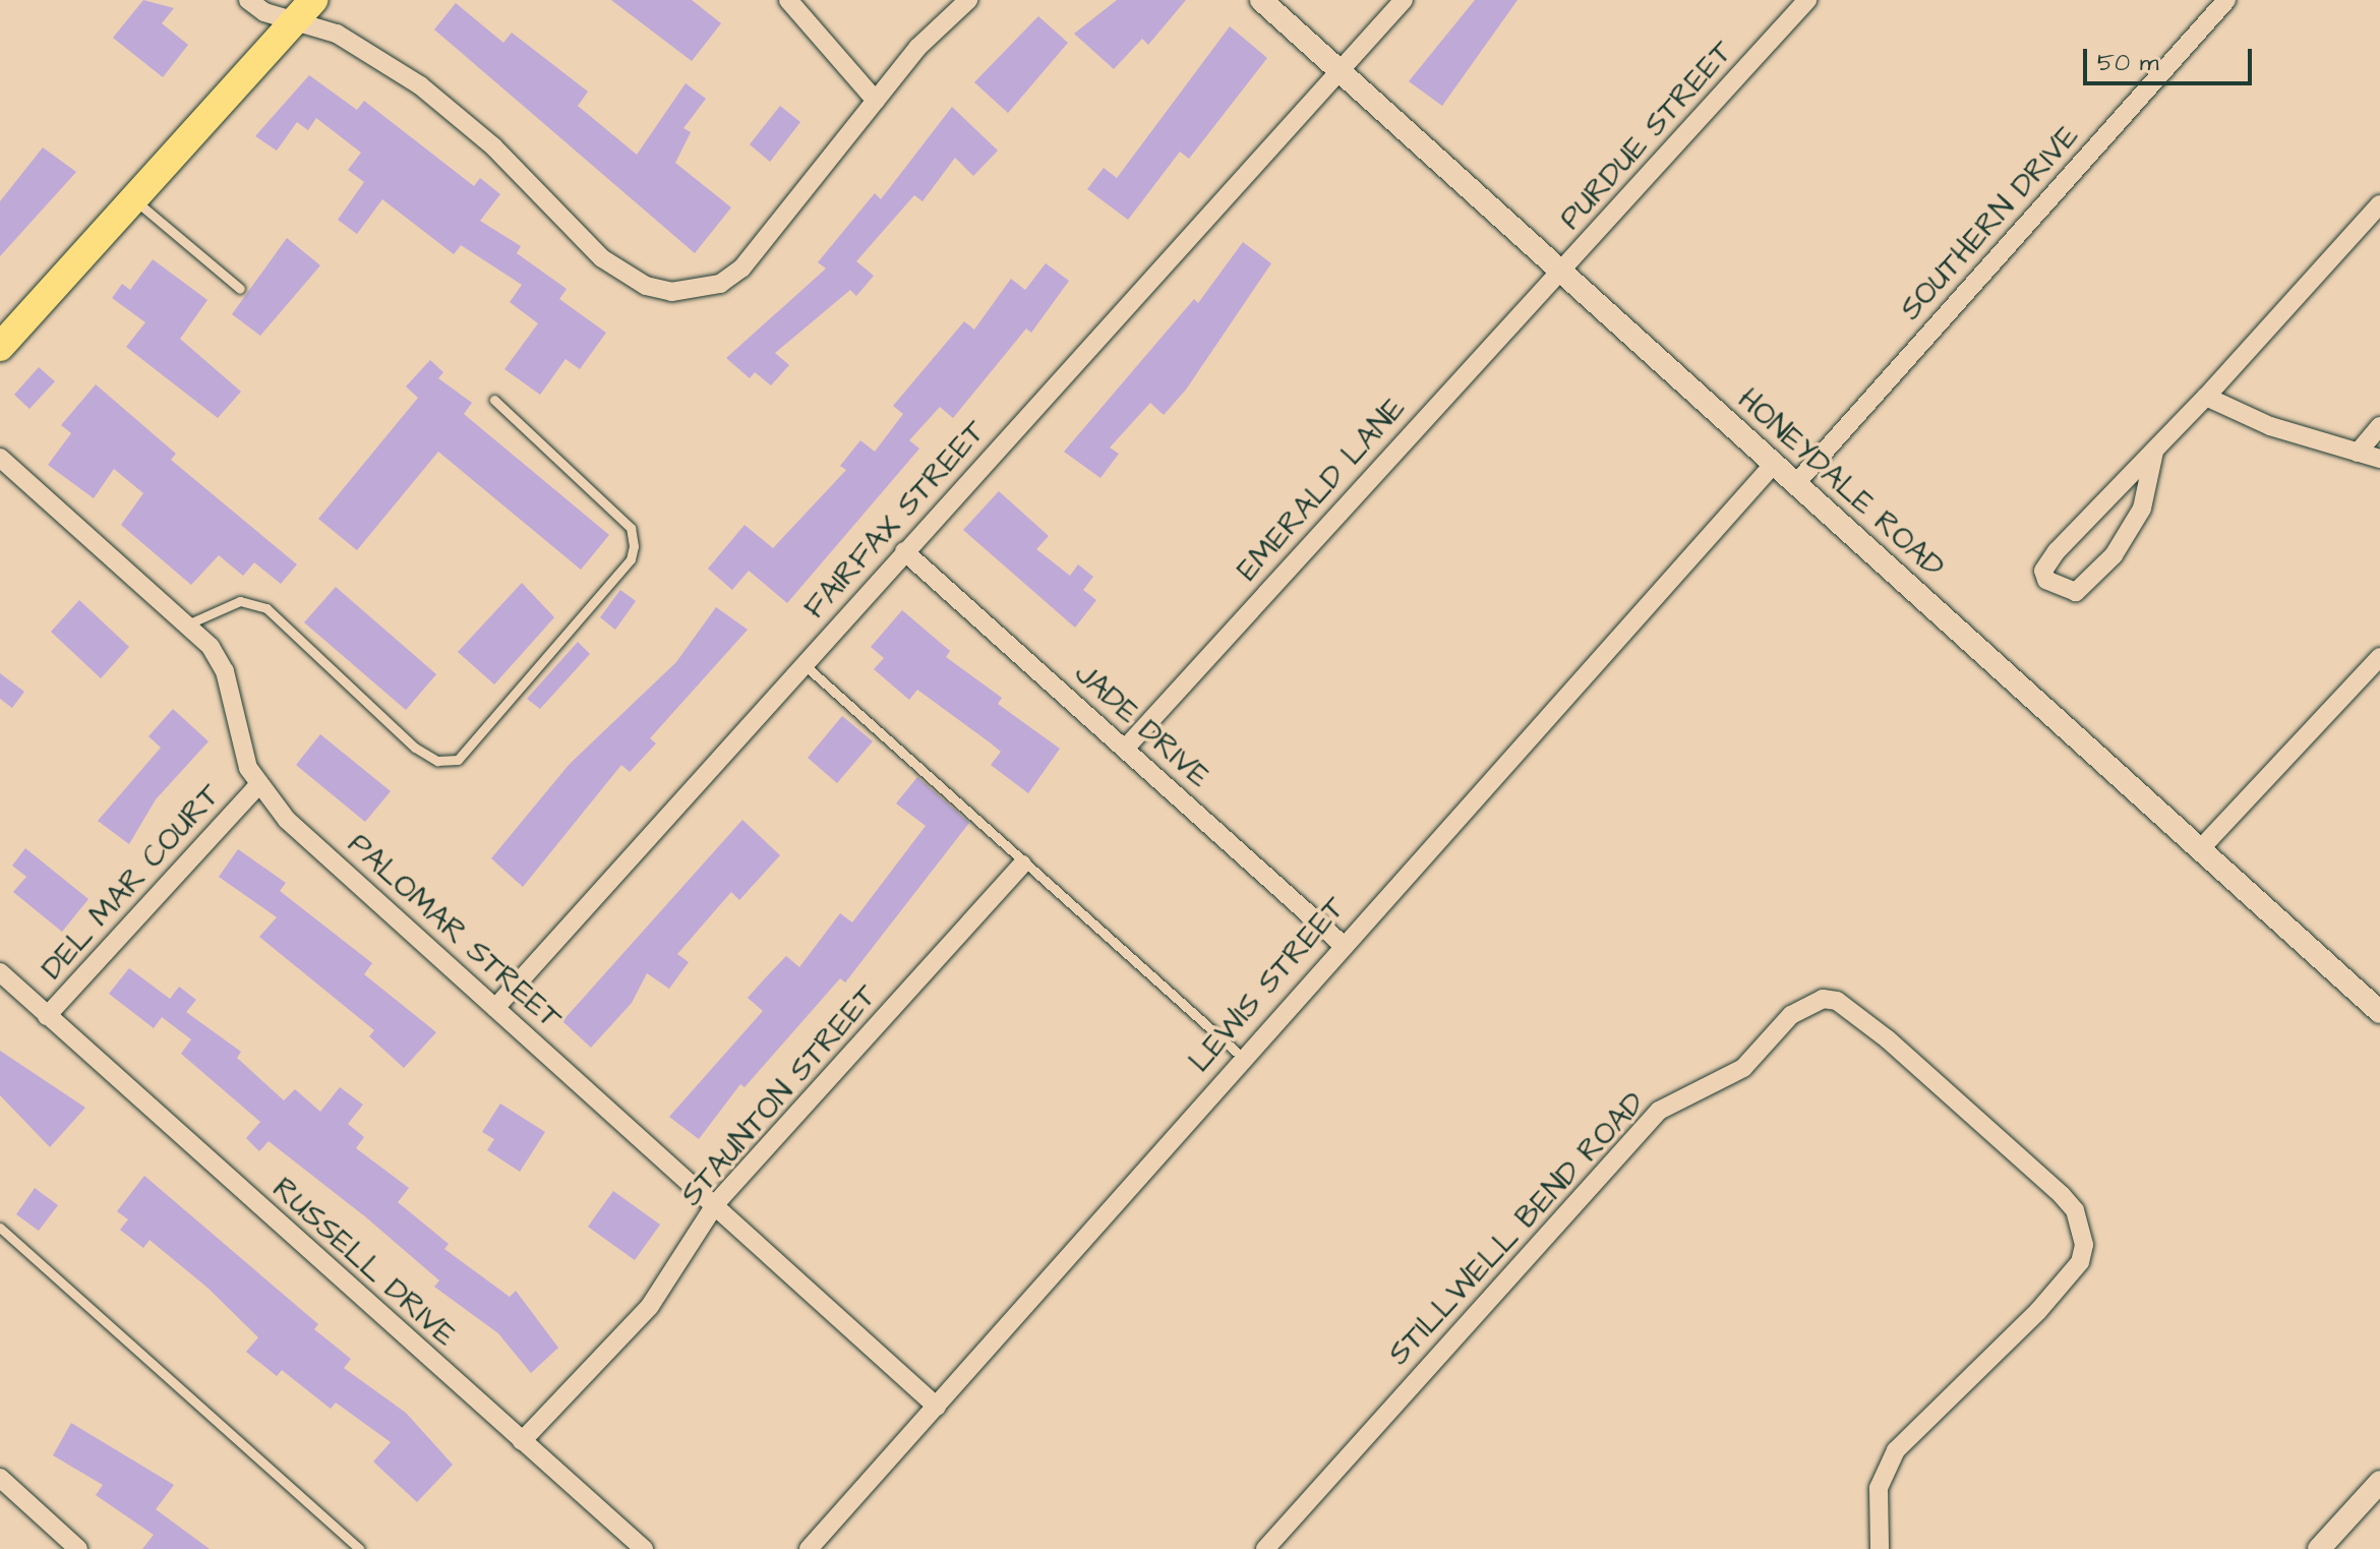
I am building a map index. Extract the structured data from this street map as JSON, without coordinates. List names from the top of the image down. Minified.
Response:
{"streets":{"street":["PURDUE STREET","SOUTHERN DRIVE","HONEYDALE ROAD","EMERALD LANE","FAIRFAX STREET","JADE DRIVE","DEL MAR COURT","PALOMAR STREET","LEWIS STREET","STAUNTON STREET","STILLWELL BEND ROAD","RUSSELL DRIVE"]},"crossings":[["PURDUE STREET","HONEYDALE ROAD"],["PURDUE STREET","EMERALD LANE"],["SOUTHERN DRIVE","HONEYDALE ROAD"],["HONEYDALE ROAD","EMERALD LANE"],["HONEYDALE ROAD","FAIRFAX STREET"],["HONEYDALE ROAD","LEWIS STREET"],["EMERALD LANE","JADE DRIVE"],["FAIRFAX STREET","JADE DRIVE"],["FAIRFAX STREET","PALOMAR STREET"],["JADE DRIVE","LEWIS STREET"],["DEL MAR COURT","PALOMAR STREET"],["DEL MAR COURT","RUSSELL DRIVE"],["PALOMAR STREET","LEWIS STREET"],["PALOMAR STREET","STAUNTON STREET"],["STAUNTON STREET","RUSSELL DRIVE"]],"scale_bar":"50 m"}
